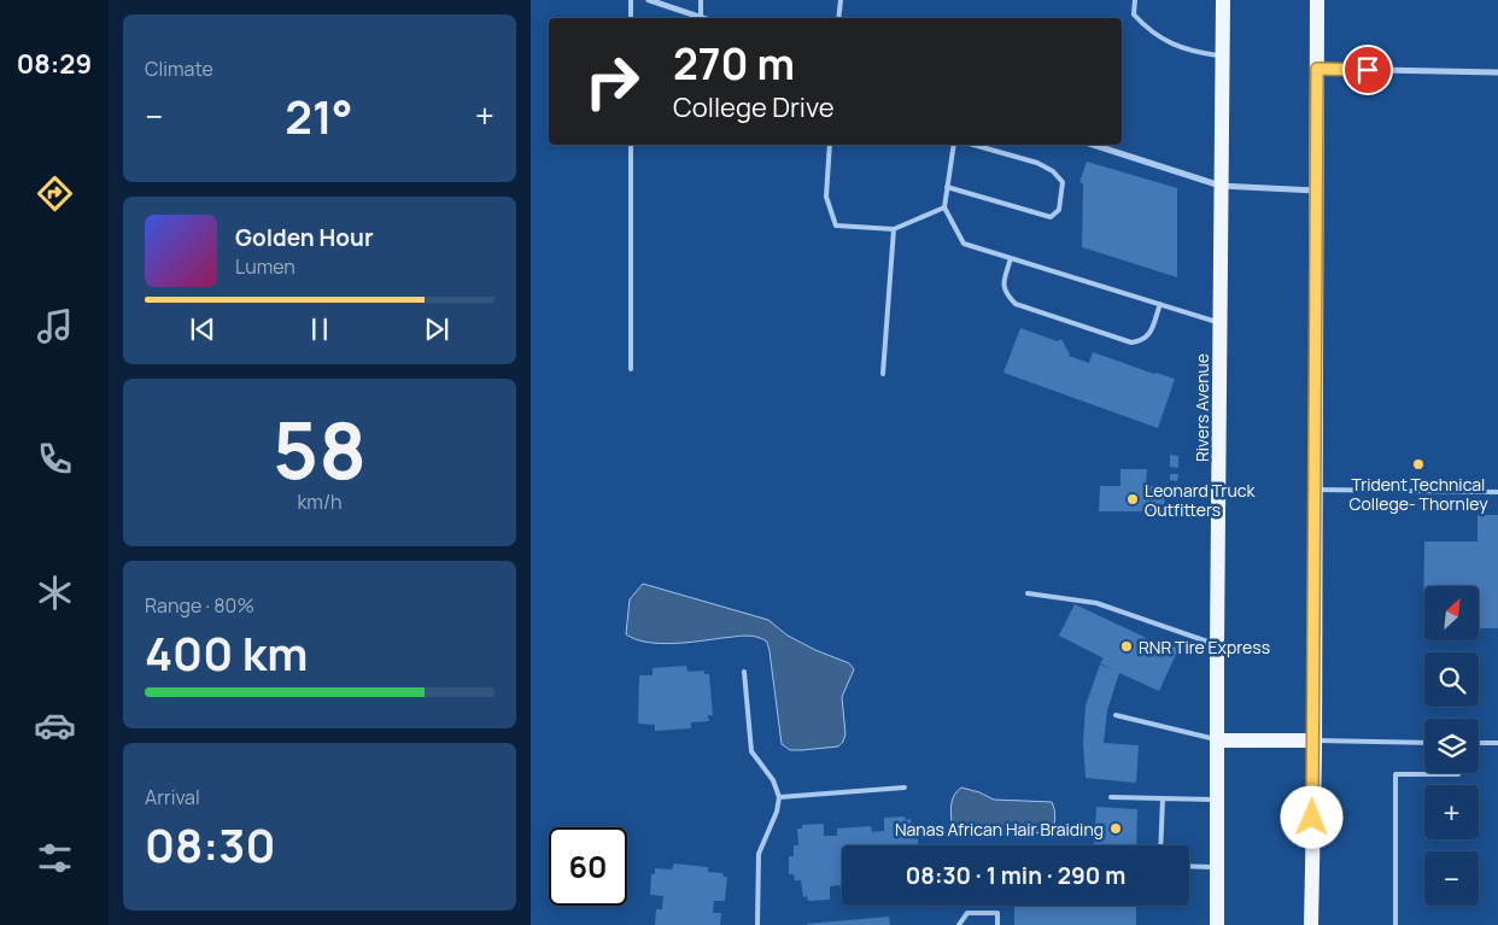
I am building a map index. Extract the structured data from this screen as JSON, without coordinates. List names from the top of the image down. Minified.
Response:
{"streets":{"main road":["Rivers Avenue"]},"places":["Trident Technical College- Thornley","Leonard Truck Outfitters","RNR Tire Express","Nanas African Hair Braiding"],"north":"top right","page":{"tabs":"08:29","tile":["Climate",["58","km/h"],["Range · 80%","400 km"],["Arrival","08:30"]],"turn":["270 m","College Drive"],"heat":["−","21°","+"],"song":["Golden Hour","Lumen"],"map_buttons":["+","−"],"limit":"60","trip":"08:30 · 1 min · 290 m"}}
